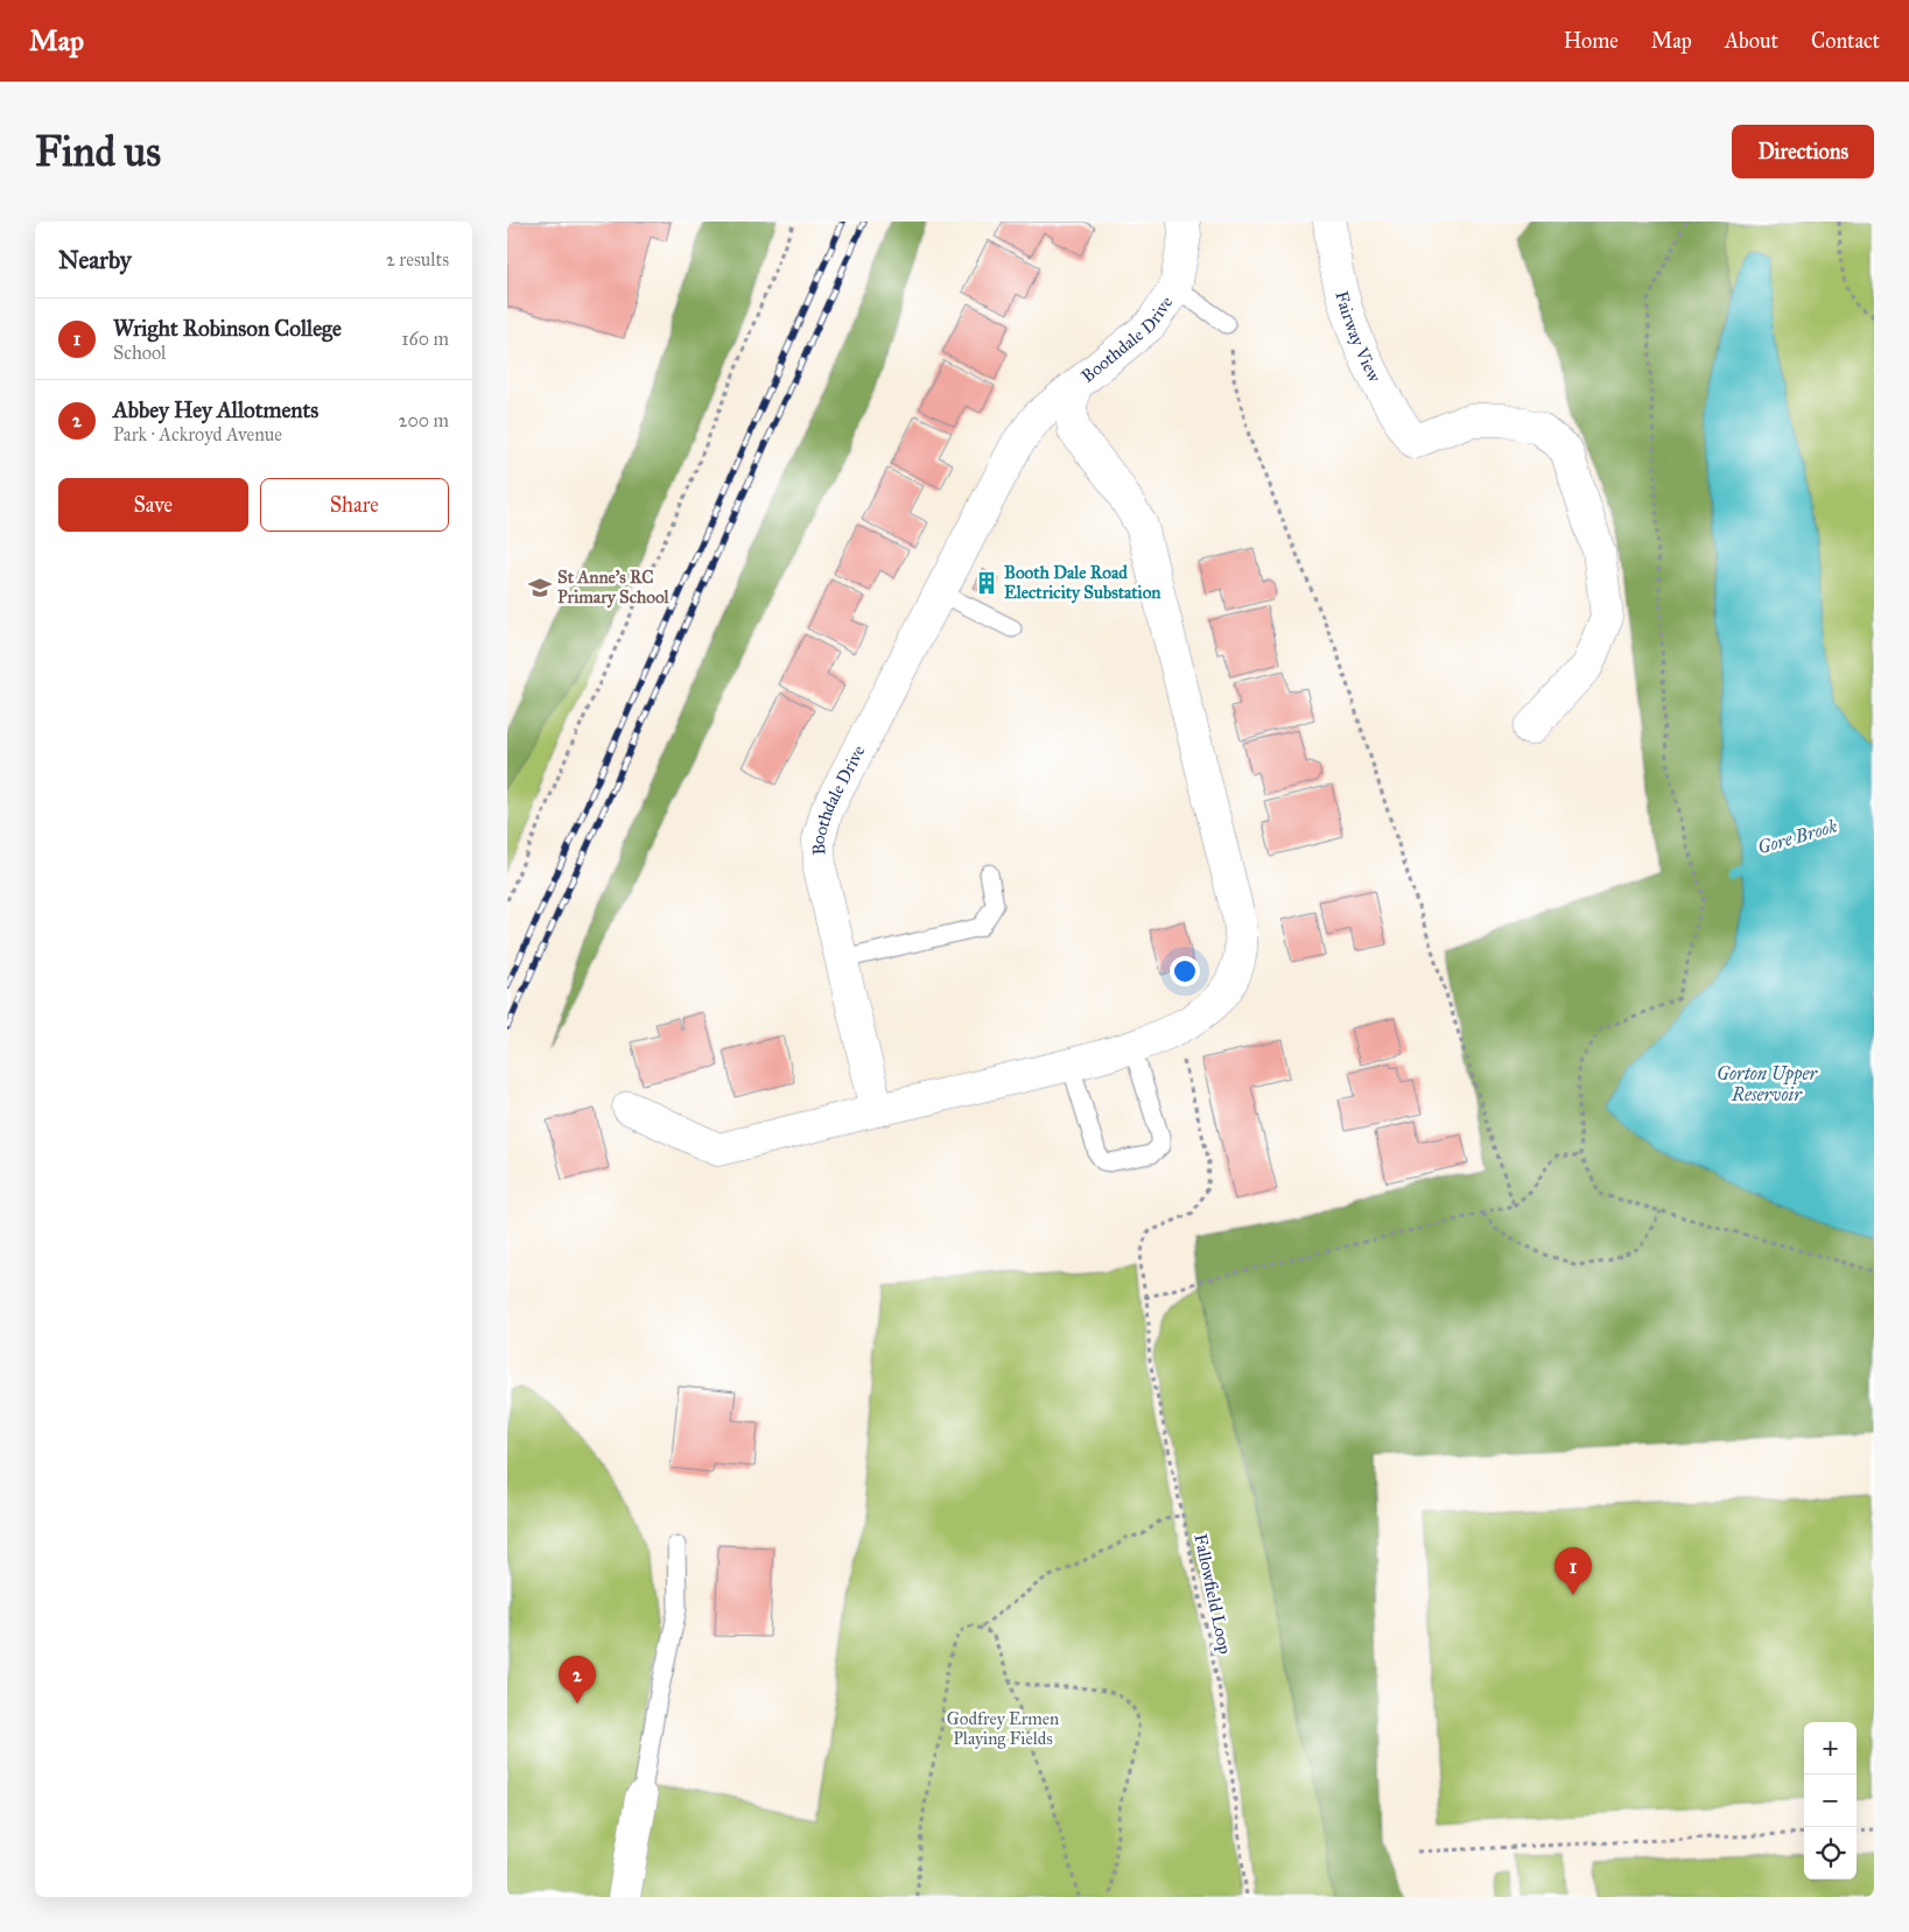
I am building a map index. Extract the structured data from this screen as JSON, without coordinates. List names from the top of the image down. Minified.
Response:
{"streets":{"street":["Fairway View","Boothdale Drive"],"path":["Fallowfield Loop"]},"water":["Gore Brook","Gorton Upper Reservoir"],"parks":["Godfrey Ermen Playing Fields"],"places":{"building":["Booth Dale Road Electricity Substation"],"school or university":["St Anne's RC Primary School"]},"page":{"header":"Map","nav":["Home","Map","About","Contact"],"buttons":["Directions",["Save","Share"]],"title":"Find us","heading":["Nearby","2 results"],"list":[{"mark":"1","name":"Wright Robinson College","note":"School","value":"160 m"},{"mark":"2","name":"Abbey Hey Allotments","note":"Park · Ackroyd Avenue","value":"200 m"}],"pins":["1","2"],"map_buttons":["+","−"]}}
